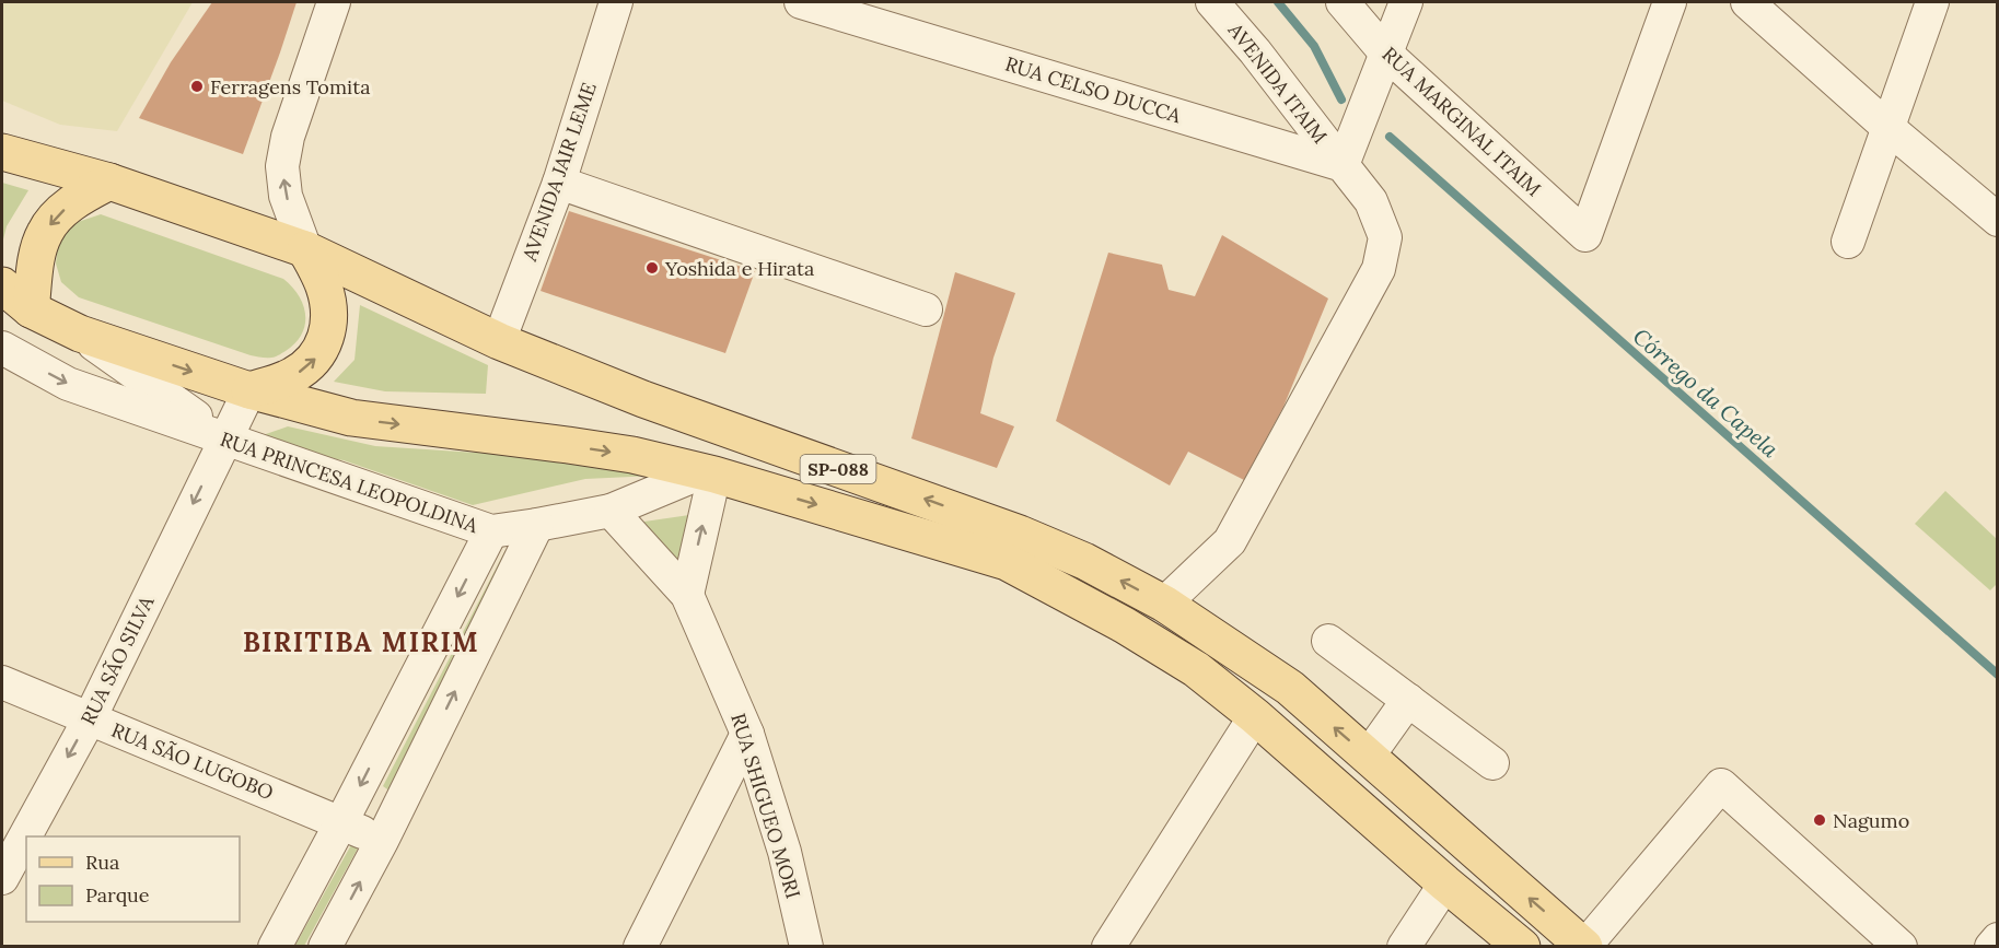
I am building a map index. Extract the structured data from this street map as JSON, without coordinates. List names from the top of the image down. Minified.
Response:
{"streets":{"main road":["SP-088"],"street":["AVENIDA ITAIM","RUA CELSO DUCCA","RUA MARGINAL ITAIM","AVENIDA JAIR LEME","RUA PRINCESA LEOPOLDINA","RUA SÃO SILVA","RUA SÃO LUGOBO","RUA SHIGUEO MORI"]},"crossings":[["AVENIDA ITAIM","RUA CELSO DUCCA"],["AVENIDA JAIR LEME","SP-088"],["SP-088","RUA PRINCESA LEOPOLDINA"],["SP-088","RUA SÃO SILVA"],["RUA PRINCESA LEOPOLDINA","RUA SÃO SILVA"],["RUA PRINCESA LEOPOLDINA","RUA SHIGUEO MORI"],["RUA SÃO SILVA","RUA SÃO LUGOBO"]],"districts":["BIRITIBA MIRIM"],"water":["Córrego da Capela"],"places":["Ferragens Tomita","Yoshida e Hirata","Nagumo"],"legend":["Rua","Parque"]}
